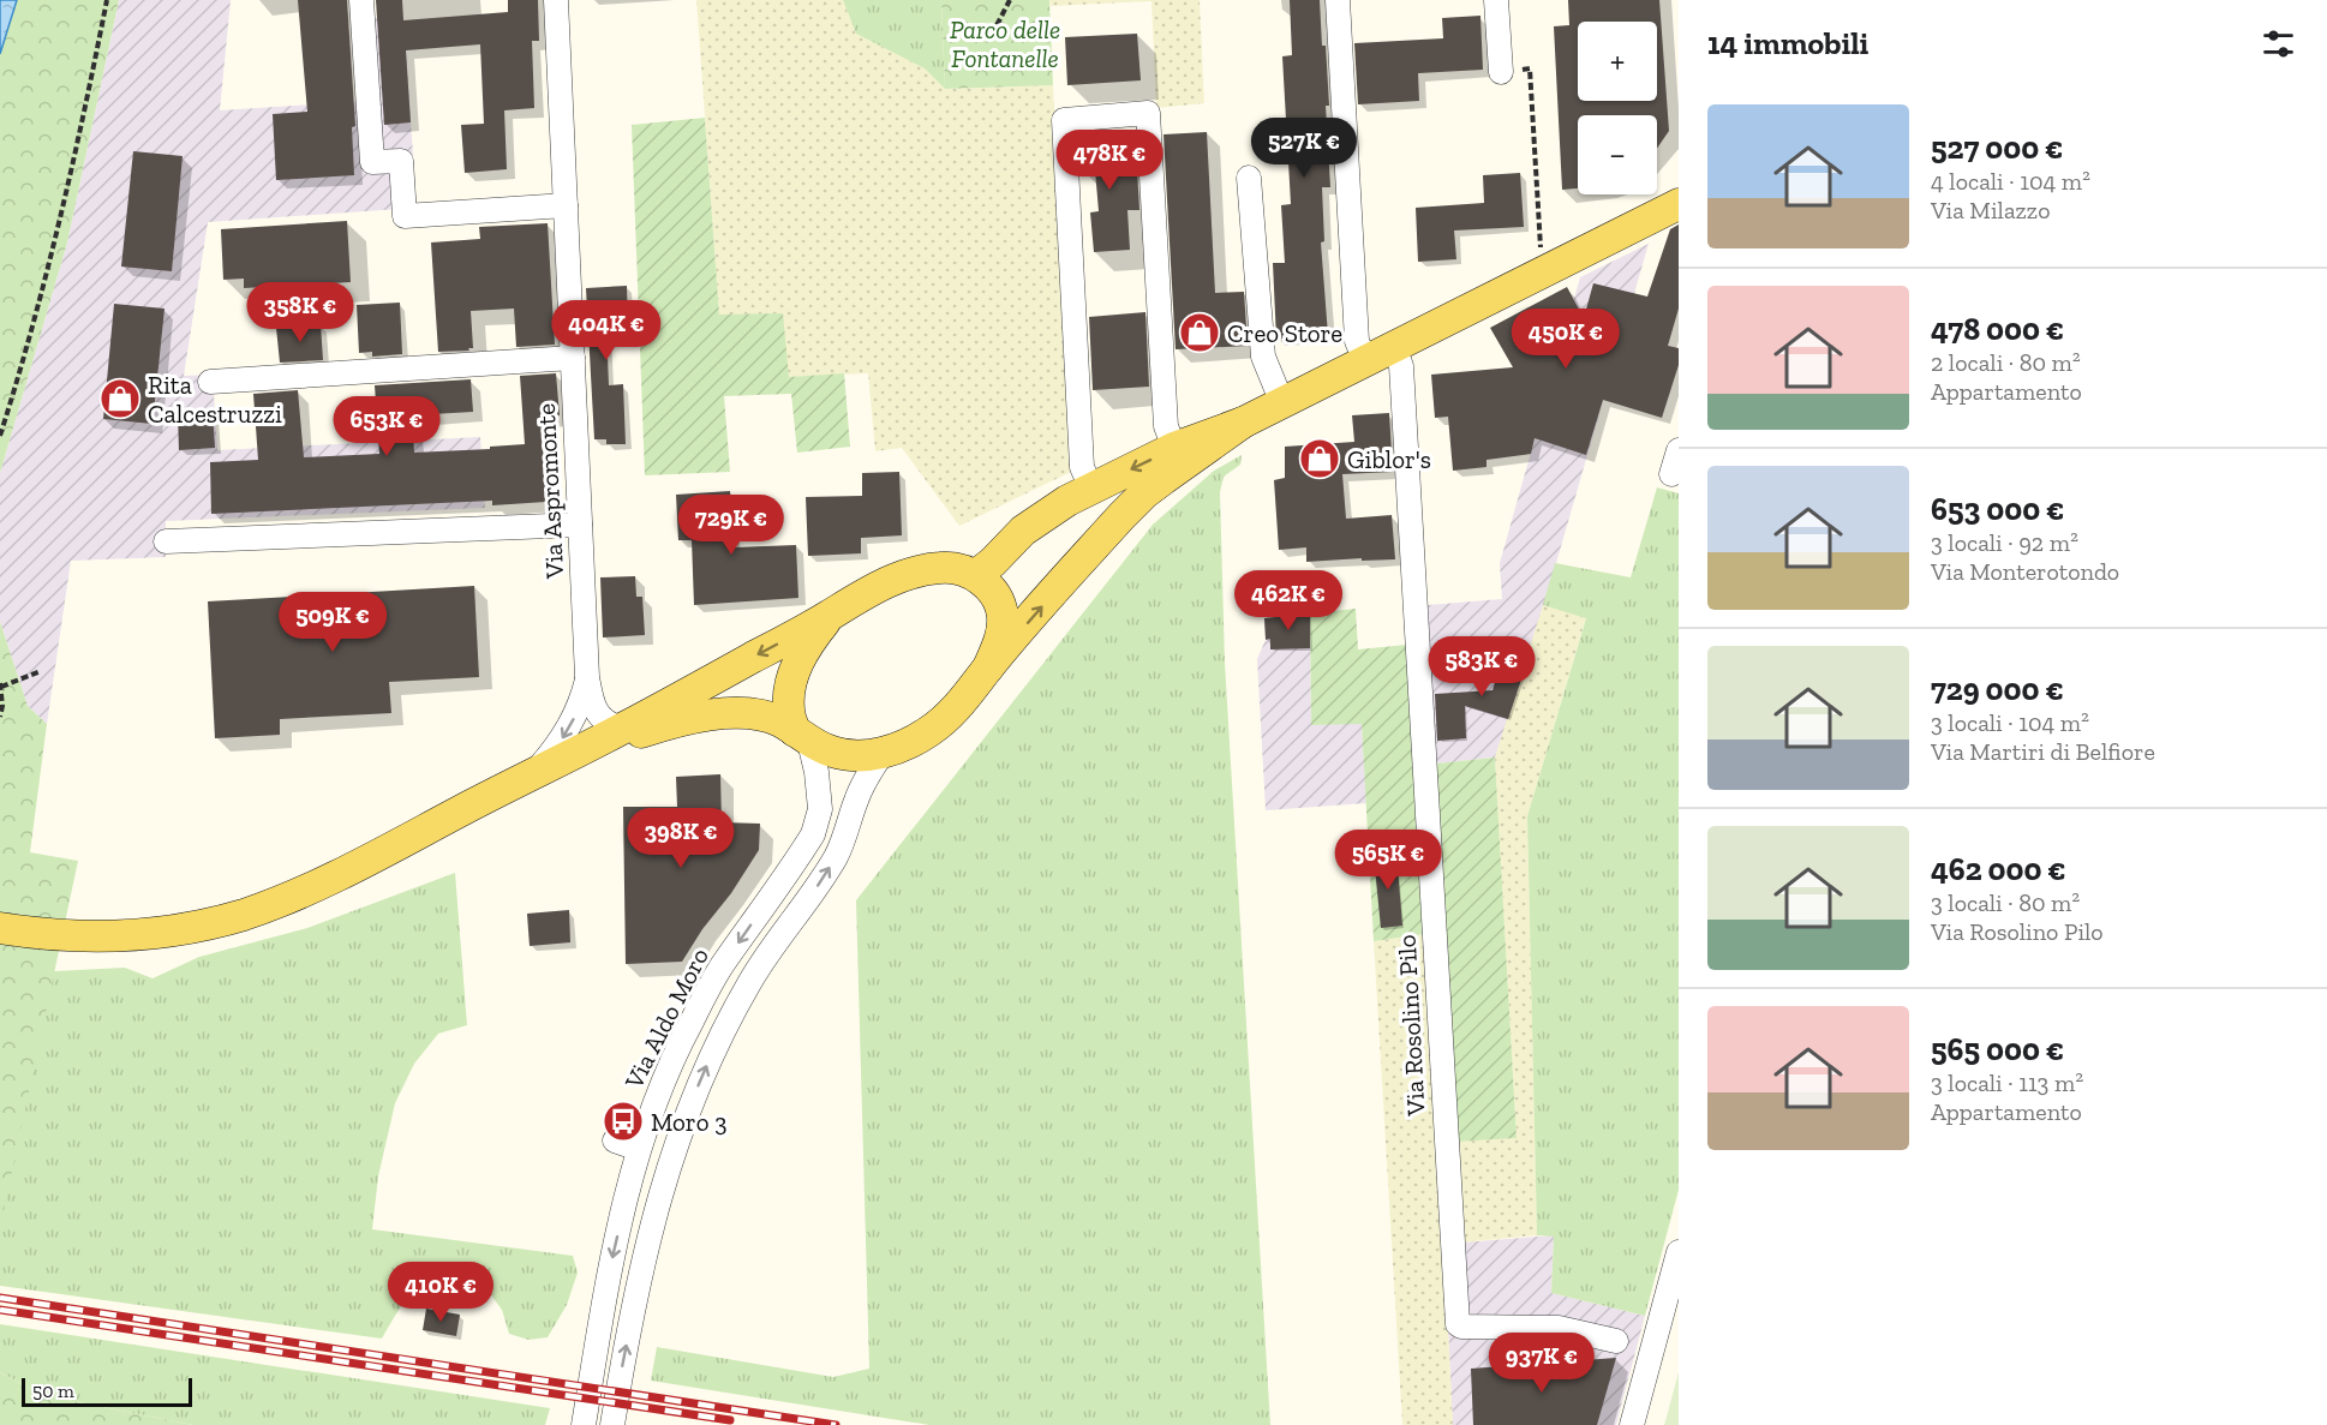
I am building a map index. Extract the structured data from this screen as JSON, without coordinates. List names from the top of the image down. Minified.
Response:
{"streets":{"street":["Via Aspromonte","Via Aldo Moro","Via Rosolino Pilo"]},"parks":["Parco delle Fontanelle"],"places":{"shop":["Creo Store","Rita Calcestruzzi","Giblor's"],"bus stop":["Moro 3"]},"scale_bar":"50 m","page":{"heading":"14 immobili","map_buttons":["+","−"],"list":[{"name":"527 000 €","note":"4 locali · 104 m² · Via Milazzo"},{"name":"478 000 €","note":"2 locali · 80 m² · Appartamento"},{"name":"653 000 €","note":"3 locali · 92 m² · Via Monterotondo"},{"name":"729 000 €","note":"3 locali · 104 m² · Via Martiri di Belfiore"},{"name":"462 000 €","note":"3 locali · 80 m² · Via Rosolino Pilo"},{"name":"565 000 €","note":"3 locali · 113 m² · Appartamento"}],"price":["527K €","478K €","358K €","404K €","450K €","653K €","729K €","462K €","509K €","583K €","398K €","565K €","410K €","937K €"],"scale":"50 m"}}
